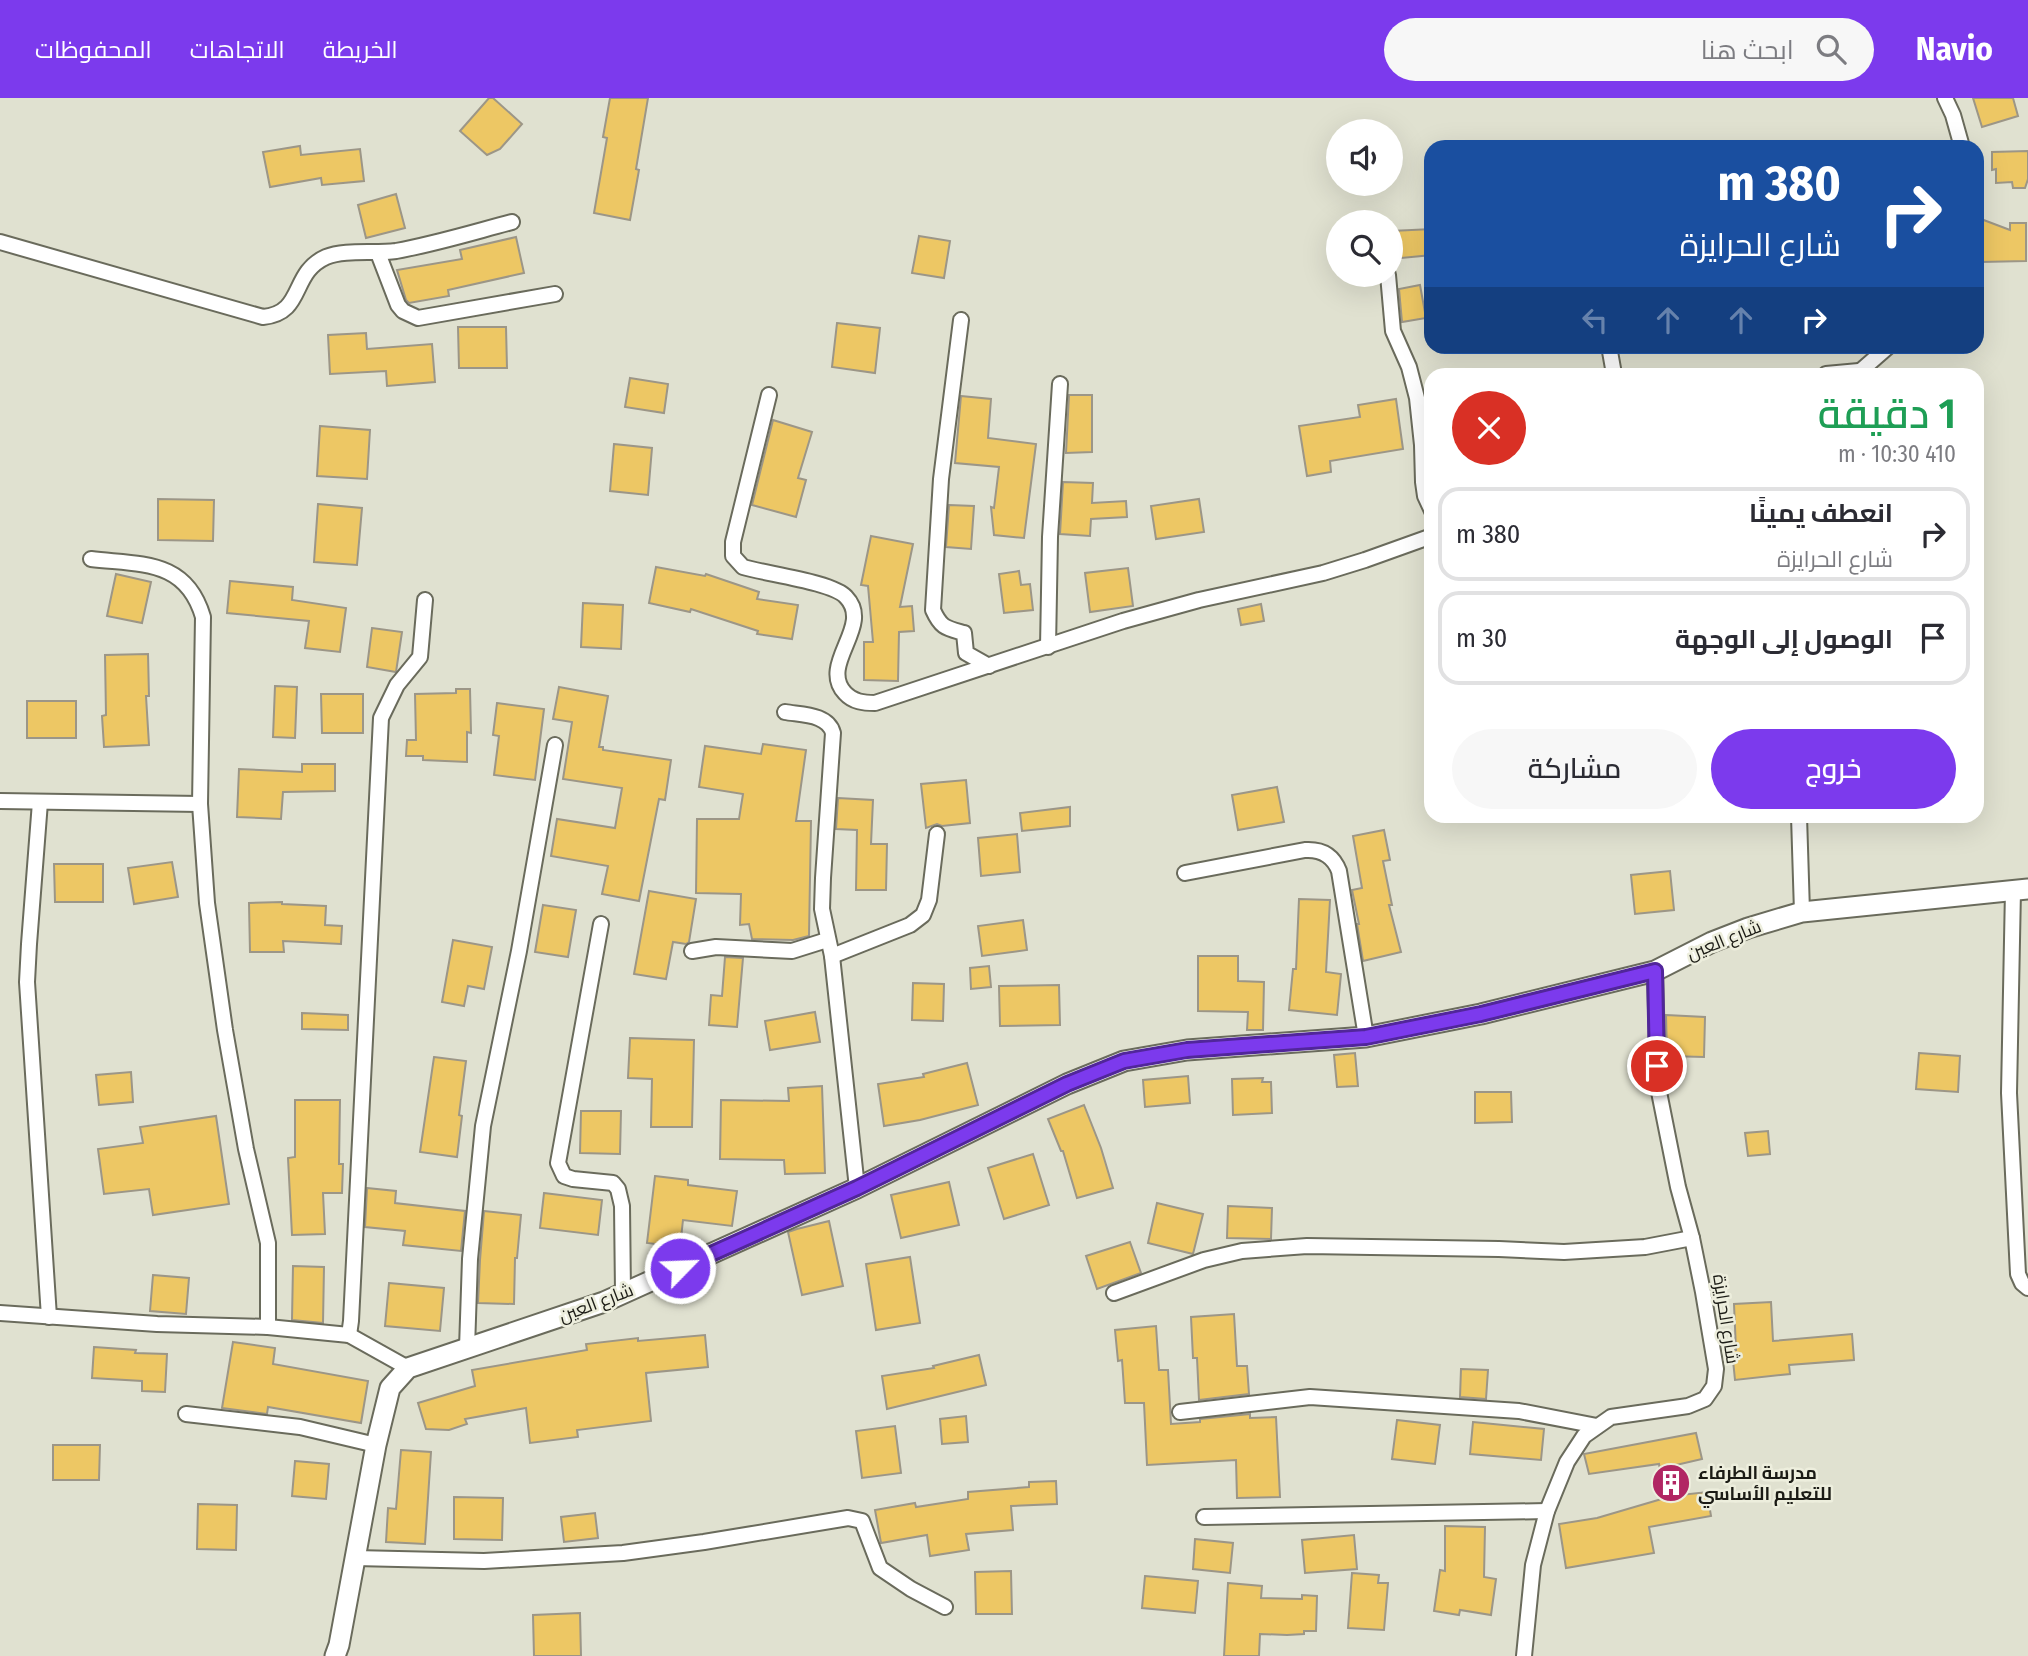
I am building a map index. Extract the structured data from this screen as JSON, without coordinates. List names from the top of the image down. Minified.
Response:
{"streets":{"street":["شارع العين","شارع الحرايزة"]},"crossings":[["شارع العين","شارع الحرايزة"]],"places":{"building":["مدرسة الطرفاء للتعليم الأساسي"]},"page":{"header":"Navio","search":"ابحث هنا","nav":["الخريطة","الاتجاهات","المحفوظات"],"turn":["380 m","شارع الحرايزة"],"heading":["1 دقيقة","410 m · 10:30"],"list":[{"name":"انعطف يمينًا","note":"شارع الحرايزة","value":"380 m"},{"name":"الوصول إلى الوجهة","value":"30 m"}],"buttons":["خروج","مشاركة"]}}
